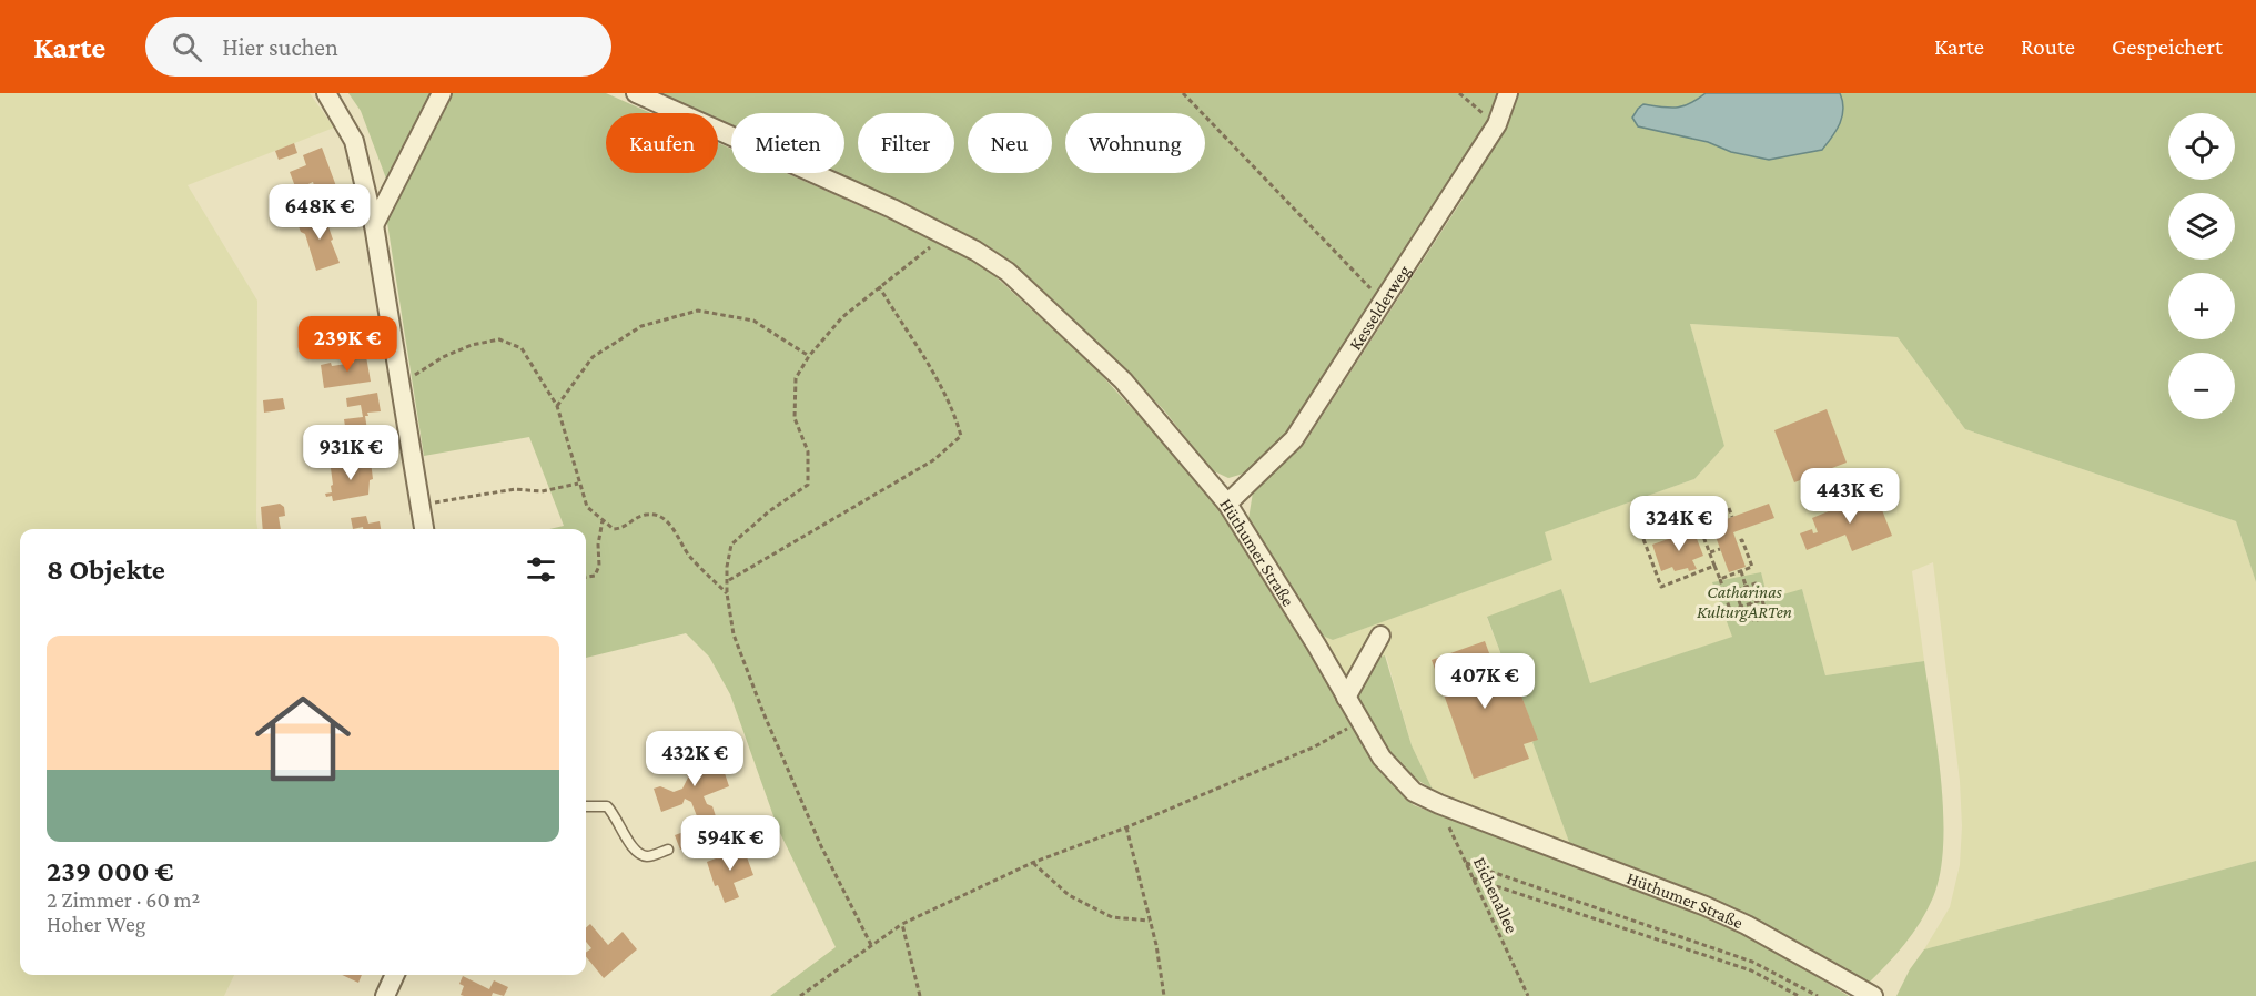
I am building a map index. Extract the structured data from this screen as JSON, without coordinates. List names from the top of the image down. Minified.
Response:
{"streets":{"street":["Kesselderweg","Hüthumer Straße"],"path":["Eichenallee"]},"crossings":[["Kesselderweg","Hüthumer Straße"],["Hüthumer Straße","Eichenallee"]],"parks":["Catharinas KulturgARTen"],"page":{"header":"Karte","search":"Hier suchen","nav":["Karte","Route","Gespeichert"],"map_buttons":["+","−"],"chip":["Kaufen","Mieten","Filter","Neu","Wohnung"],"price":["648K €","239K €","931K €","443K €","324K €","407K €","432K €","594K €"],"heading":"8 Objekte","list":[{"name":"239 000 €","note":"2 Zimmer · 60 m² · Hoher Weg"}]}}
